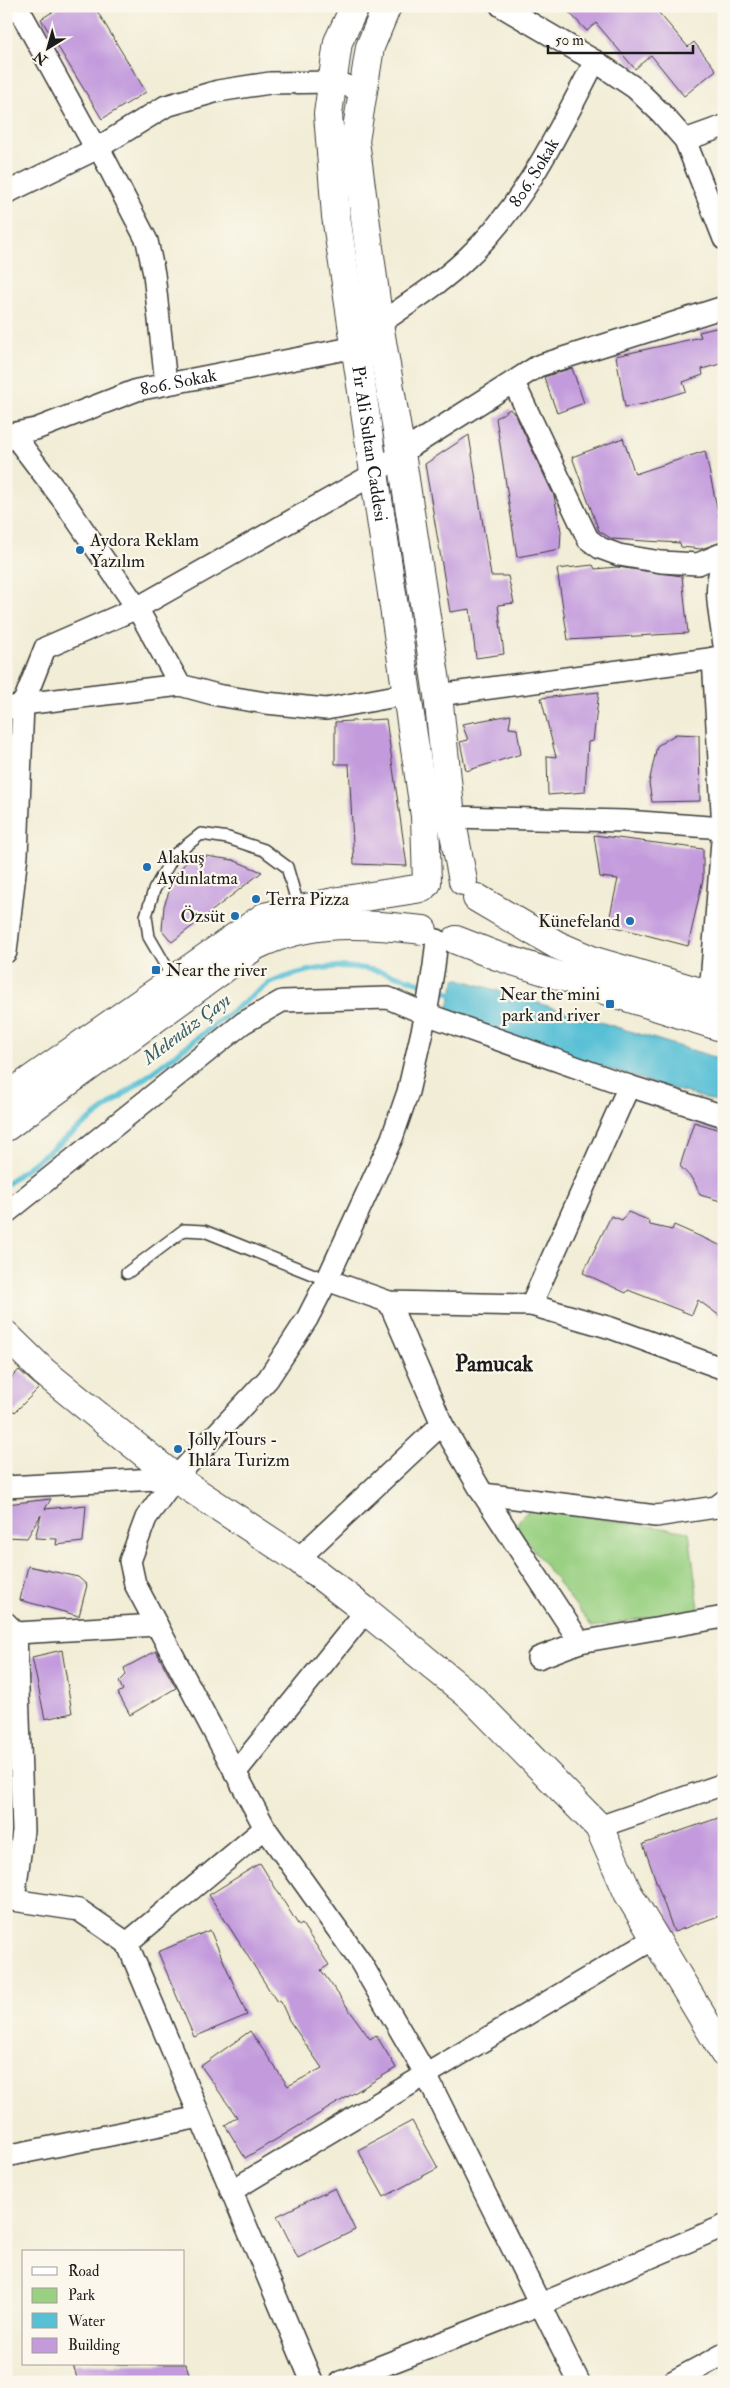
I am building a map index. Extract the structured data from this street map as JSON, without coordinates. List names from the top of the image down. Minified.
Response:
{"streets":{"main road":["Pir Ali Sultan Caddesi"],"street":["806. Sokak"]},"crossings":[["806. Sokak","Pir Ali Sultan Caddesi"]],"districts":["Pamucak"],"water":["Melendiz Çayı"],"places":{"other":["Aydora Reklam Yazılım","Alakuş Aydınlatma","Terra Pizza","Özsüt","Künefeland","Jolly Tours - Ihlara Turizm"],"transit":["Near the river","Near the mini park and river"]},"legend":["Road","Park","Water","Building"],"scale_bar":"50 m","north":"bottom left"}
